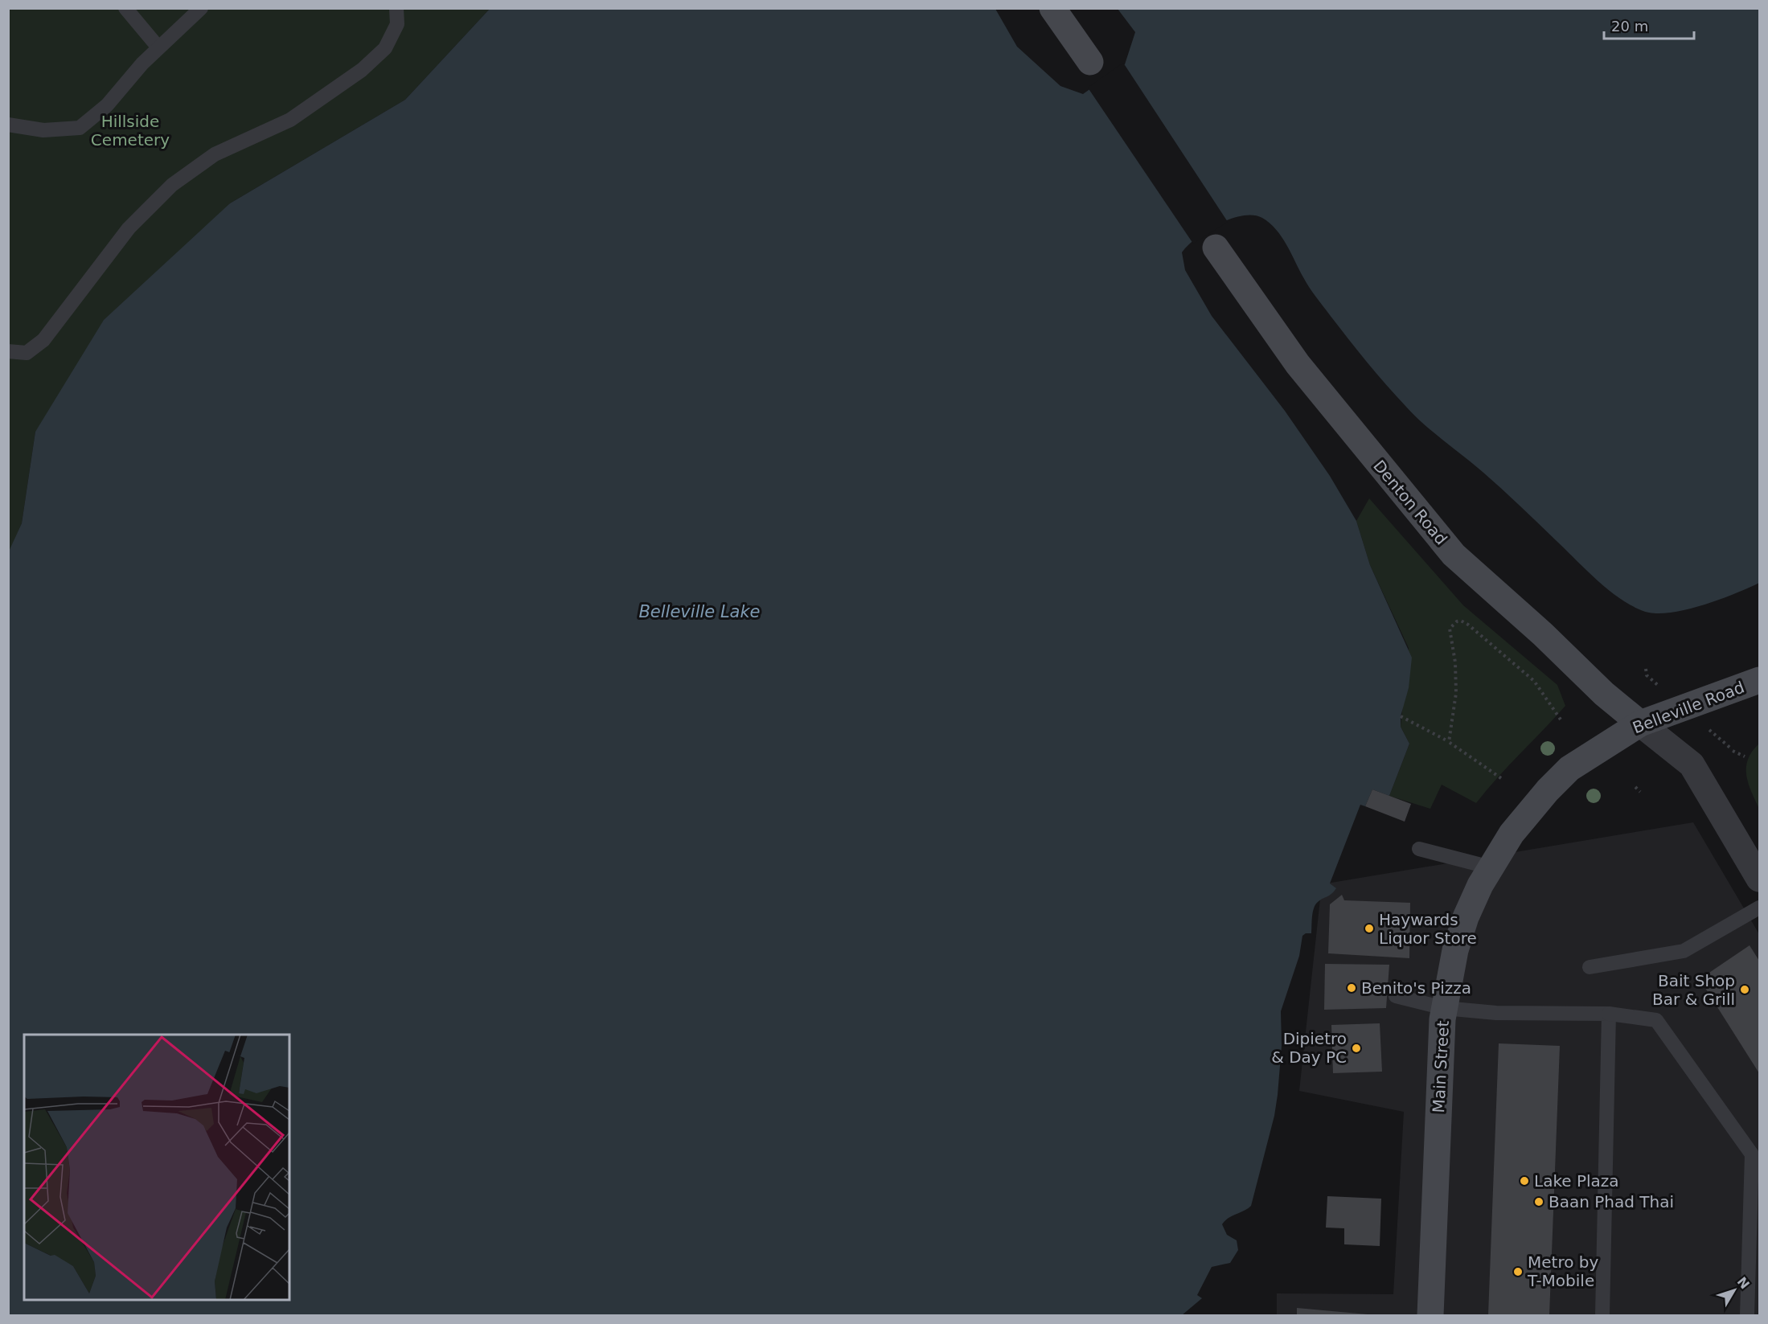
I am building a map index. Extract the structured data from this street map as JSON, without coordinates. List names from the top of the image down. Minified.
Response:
{"streets":{"main road":["Denton Road","Belleville Road","Main Street"]},"crossings":[["Denton Road","Belleville Road"],["Belleville Road","Main Street"]],"water":["Belleville Lake"],"parks":["Hillside Cemetery"],"places":["Haywards Liquor Store","Benito's Pizza","Bait Shop Bar & Grill","Dipietro & Day PC","Lake Plaza","Baan Phad Thai","Metro by T-Mobile"],"scale_bar":"20 m","north":"top right"}
